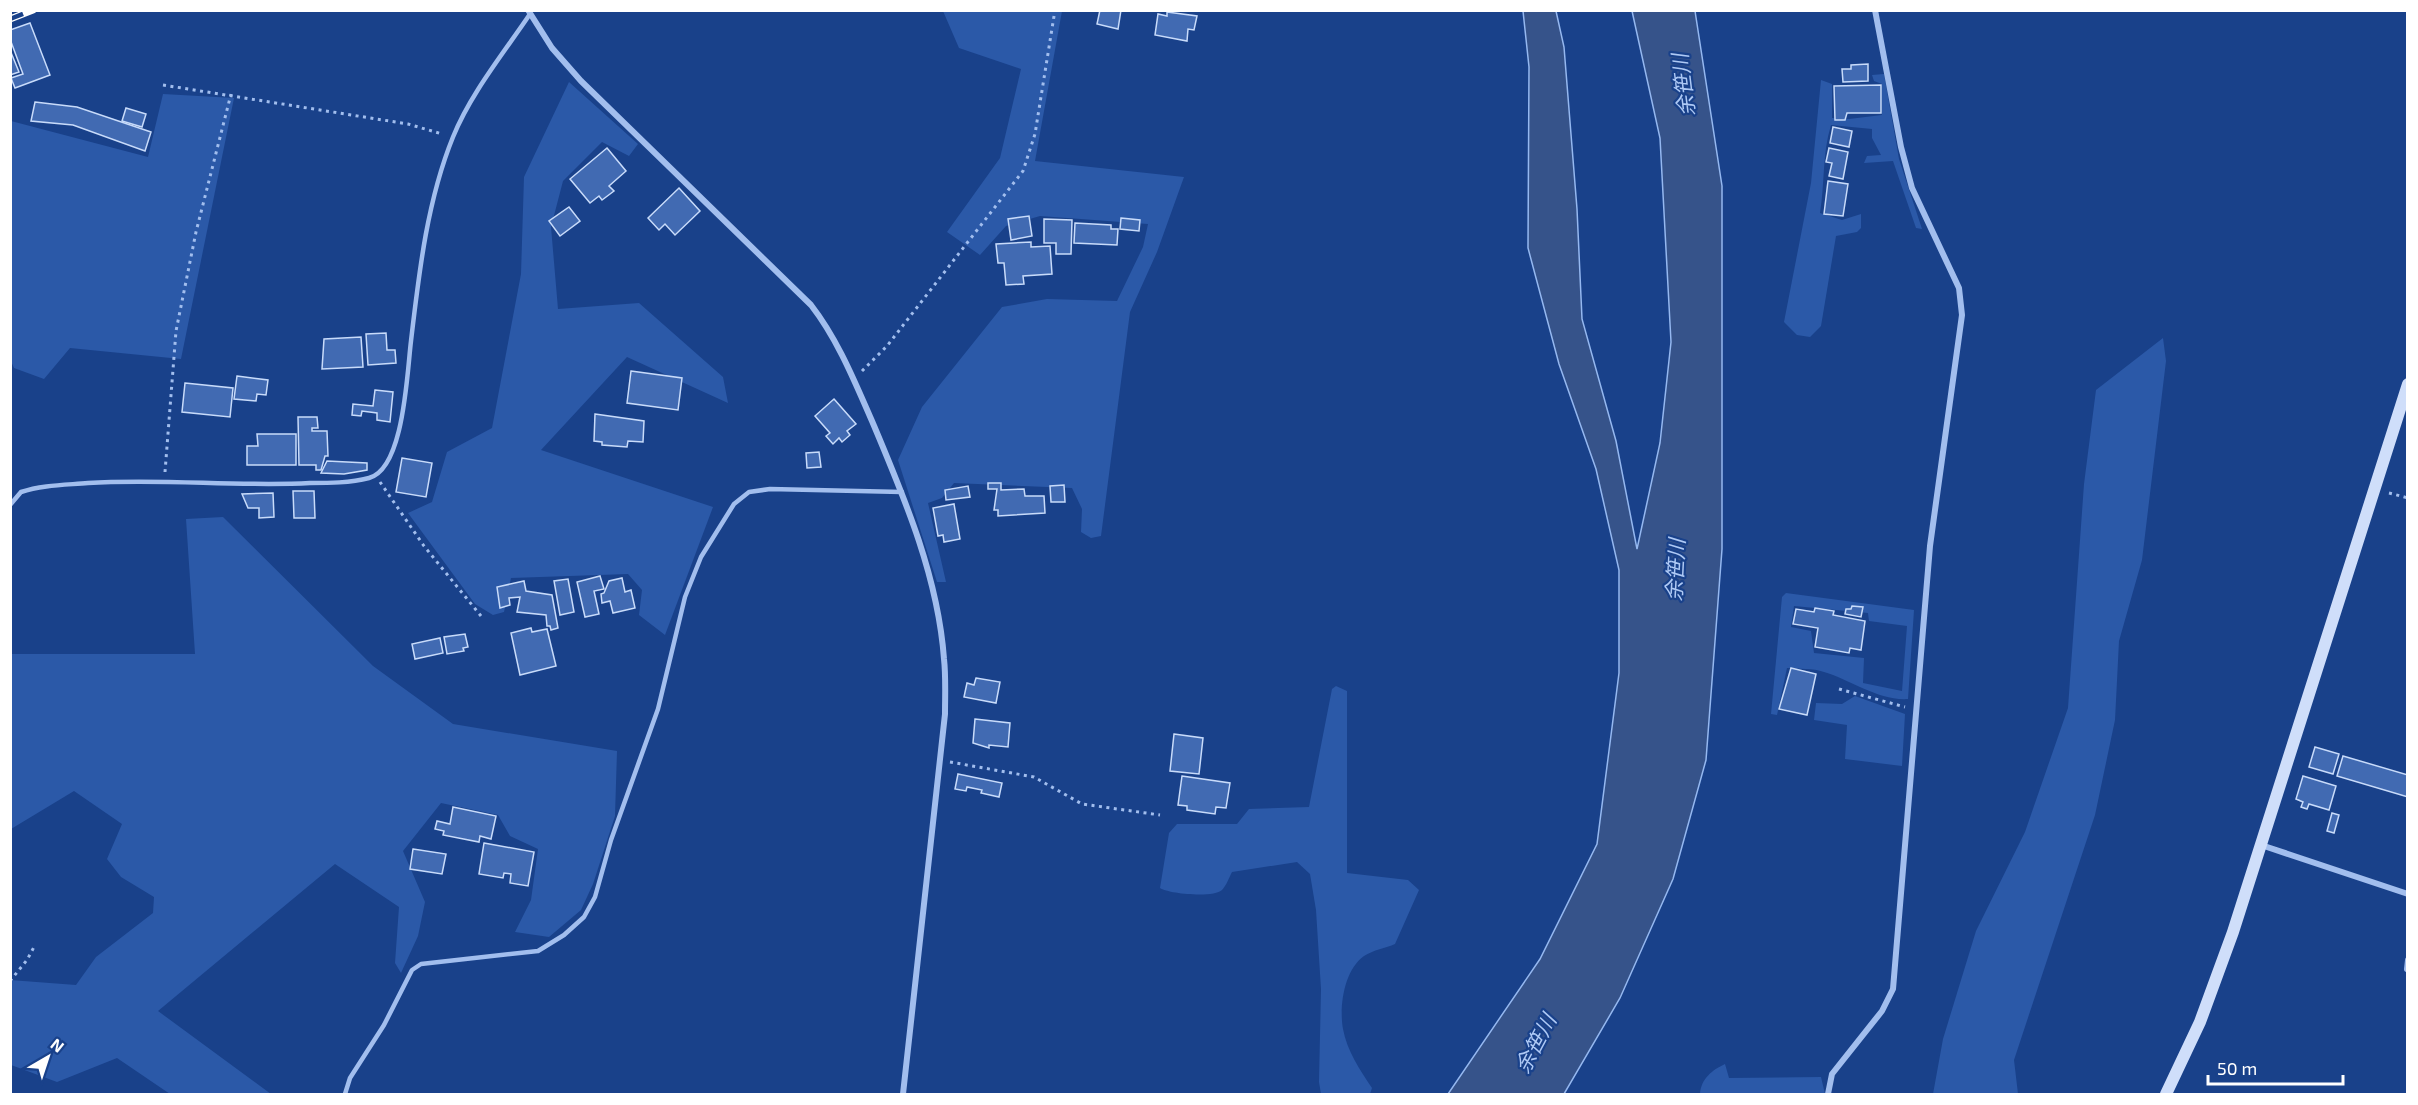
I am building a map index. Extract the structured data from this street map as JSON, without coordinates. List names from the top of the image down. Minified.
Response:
{"water":["余笹川"],"scale_bar":"50 m","north":"top right"}
